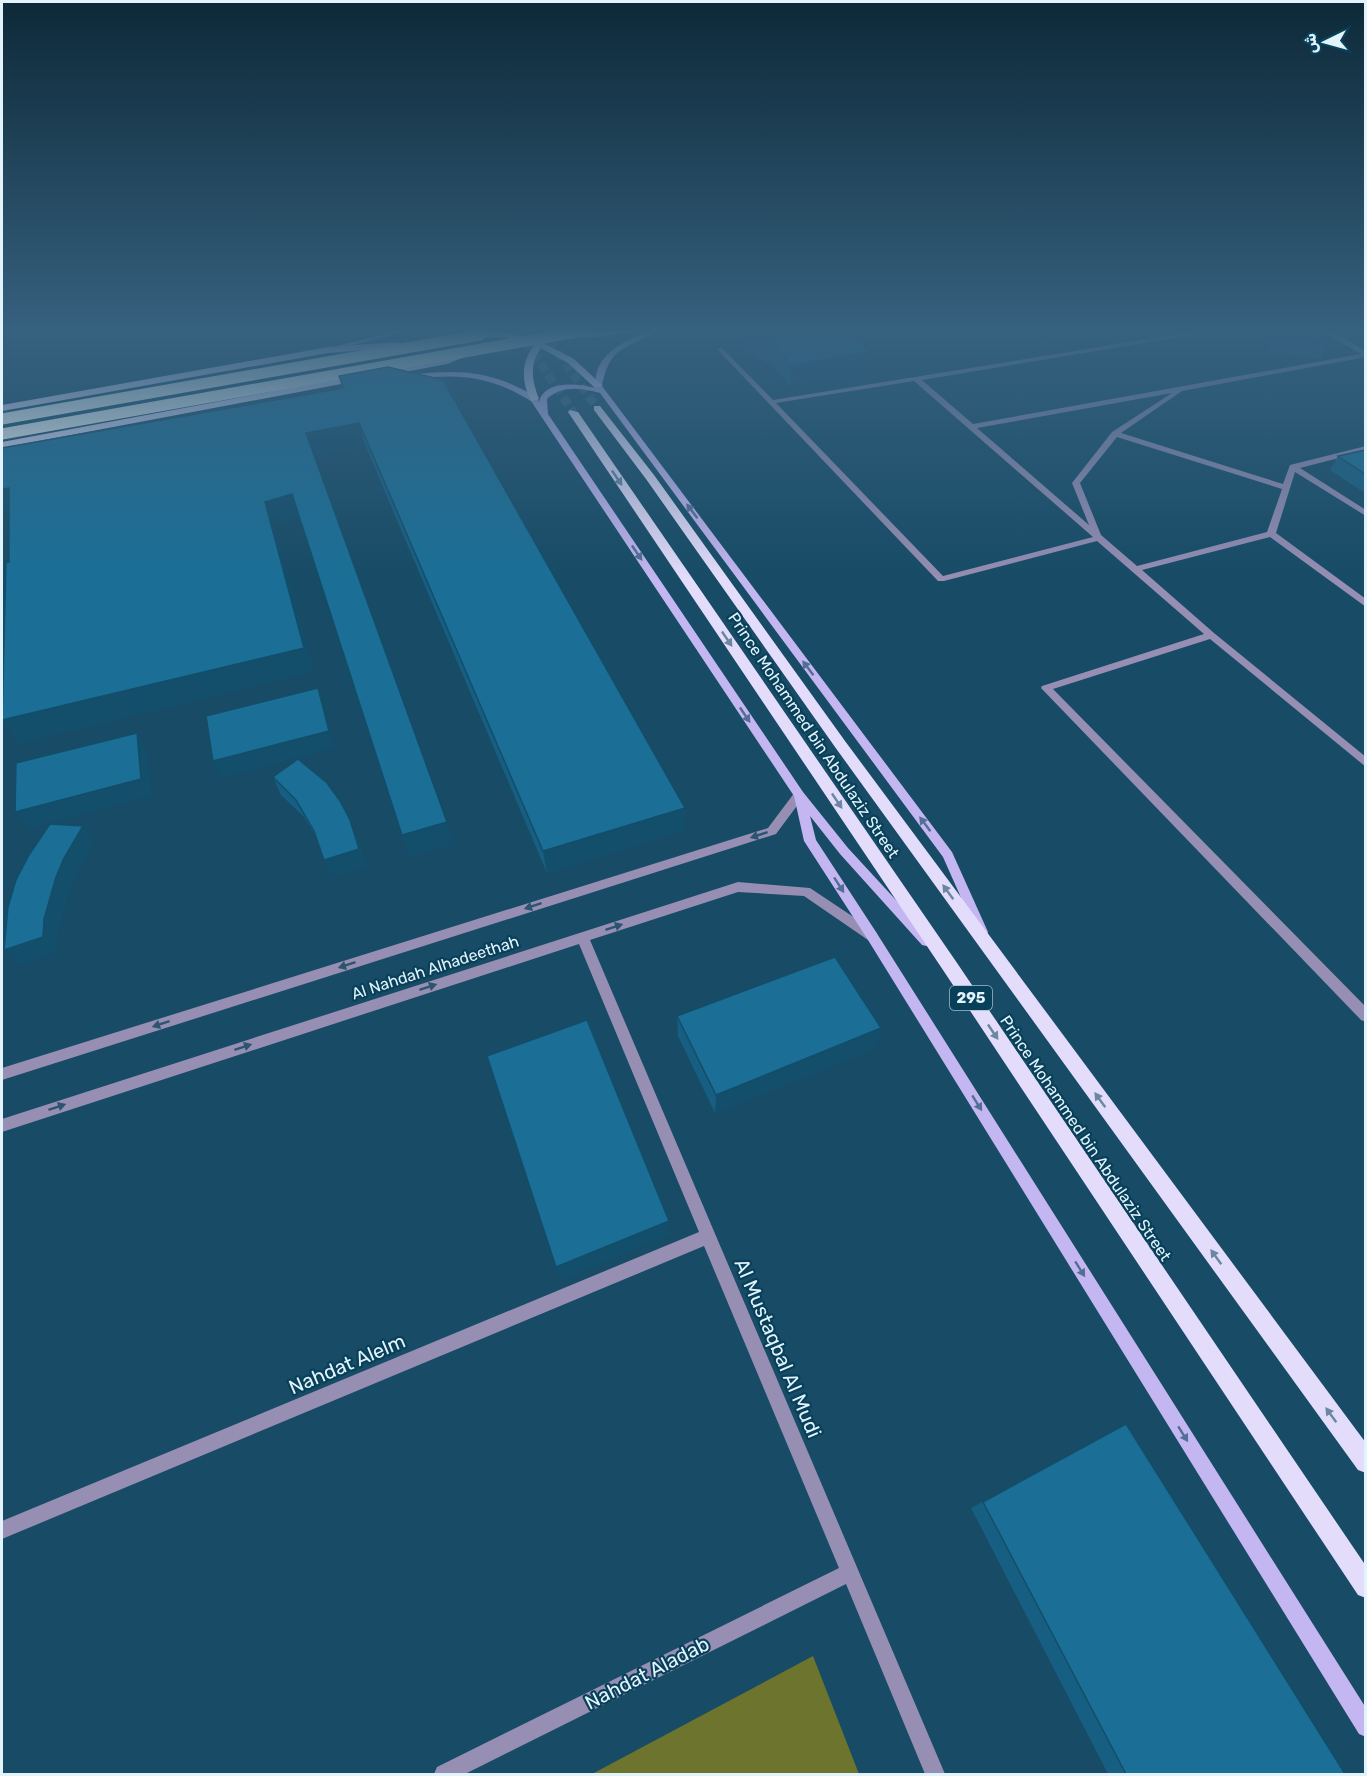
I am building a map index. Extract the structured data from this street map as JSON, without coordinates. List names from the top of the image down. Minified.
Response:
{"streets":{"main road":["Prince Mohammed bin Abdulaziz Street","295"],"street":["Al Nahdah Alhadeethah","Al Mustaqbal Al Mudi","Nahdat Alelm","Nahdat Aladab"]},"crossings":[["Al Nahdah Alhadeethah","Al Mustaqbal Al Mudi"],["Al Mustaqbal Al Mudi","Nahdat Alelm"],["Al Mustaqbal Al Mudi","Nahdat Aladab"]],"north":"left"}
